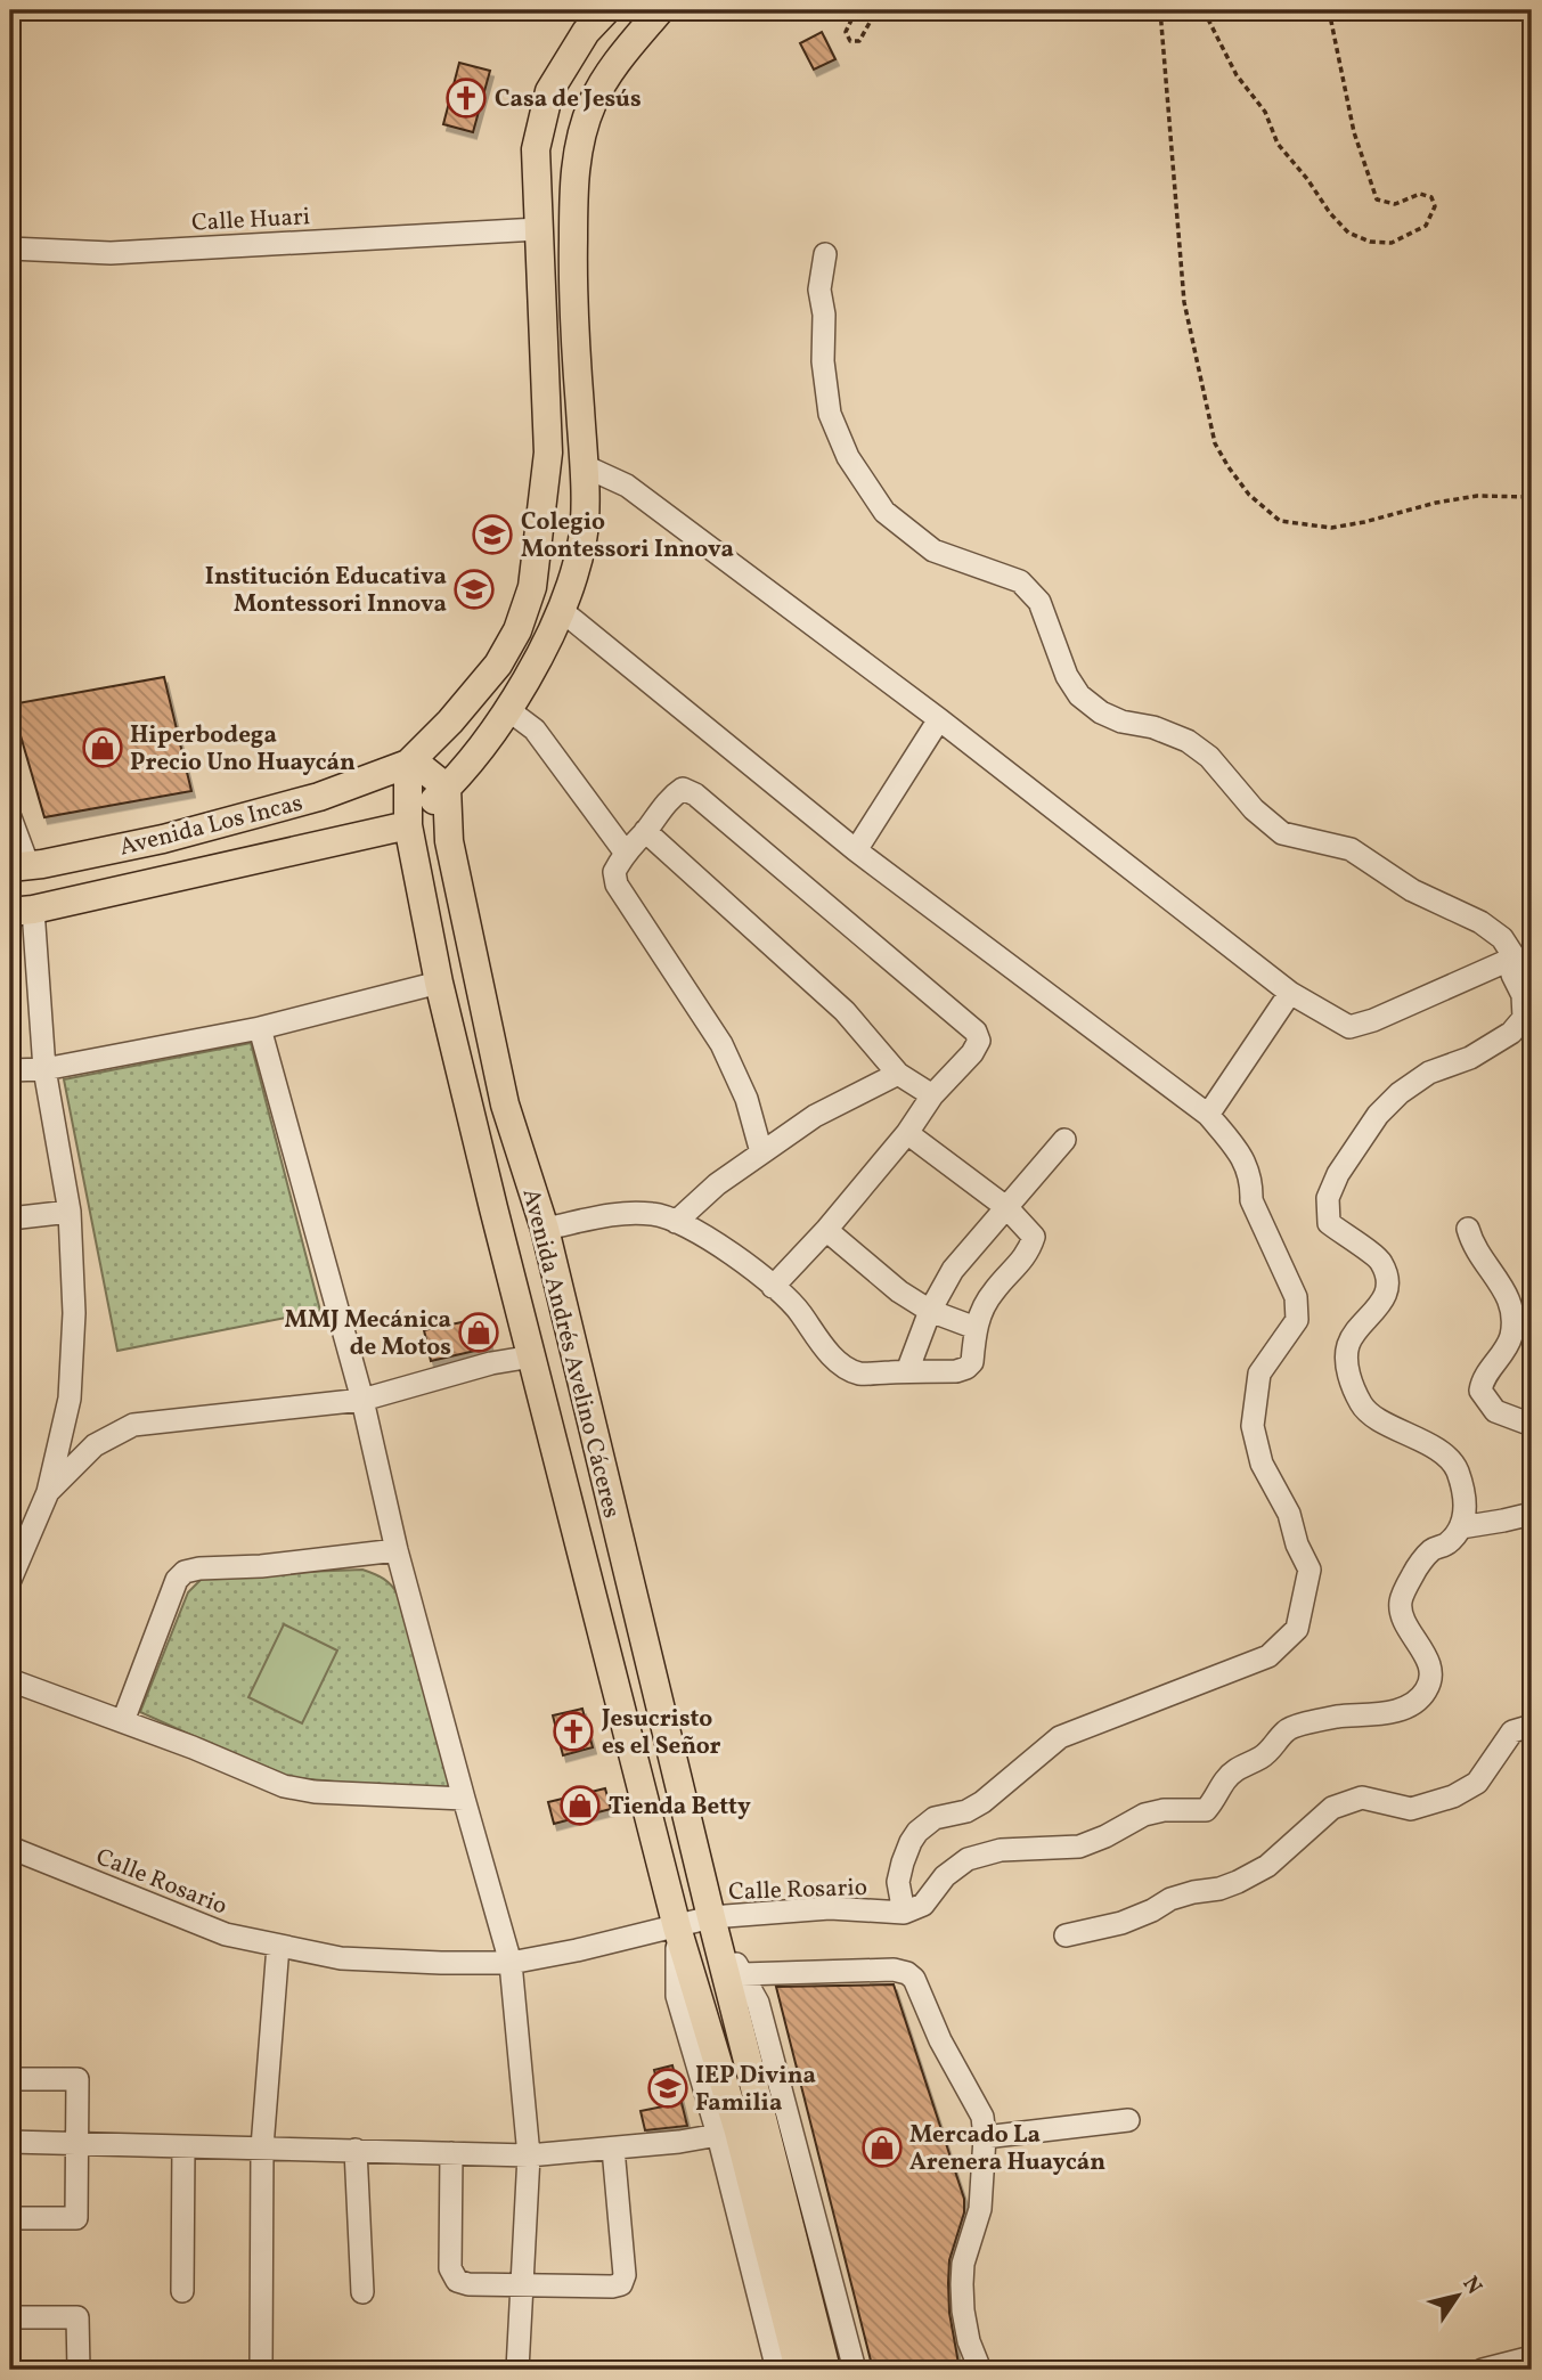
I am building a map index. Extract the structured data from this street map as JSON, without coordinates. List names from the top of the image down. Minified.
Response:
{"streets":{"main road":["Avenida Los Incas","Avenida Andrés Avelino Cáceres"],"street":["Calle Huari","Calle Rosario"]},"crossings":[["Avenida Los Incas","Avenida Andrés Avelino Cáceres"],["Avenida Andrés Avelino Cáceres","Calle Rosario"]],"places":{"church":["Casa de Jesús","Jesucristo es el Señor"],"school or university":["Colegio Montessori Innova","Institución Educativa Montessori Innova","IEP Divina Familia"],"shop":["Hiperbodega Precio Uno Huaycán","MMJ Mecánica de Motos","Tienda Betty","Mercado La Arenera Huaycán"]},"north":"top right"}
